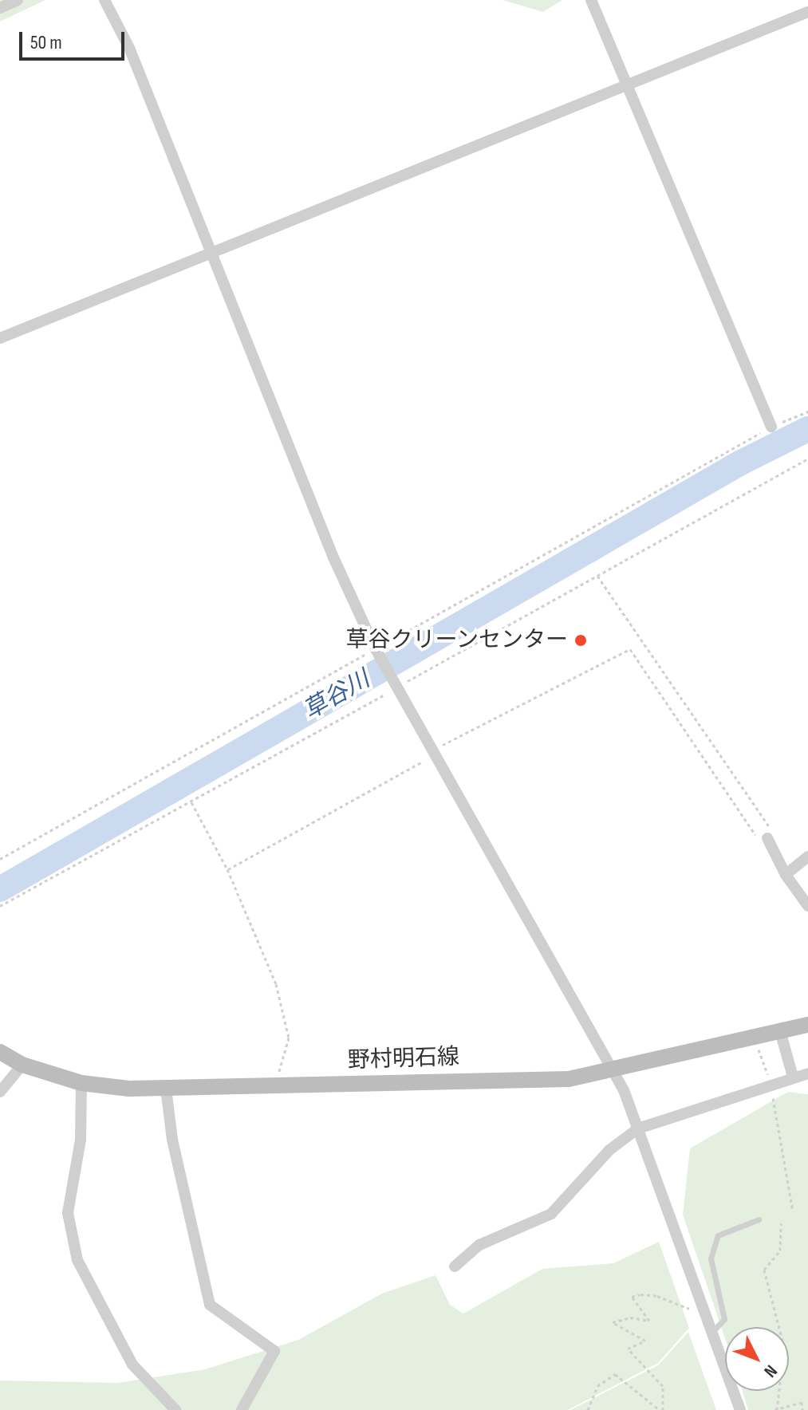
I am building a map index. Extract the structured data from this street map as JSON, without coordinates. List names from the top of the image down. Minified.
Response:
{"streets":{"main road":["野村明石線"]},"water":["草谷川"],"places":["草谷クリーンセンター"],"scale_bar":"50 m","north":"bottom right"}
